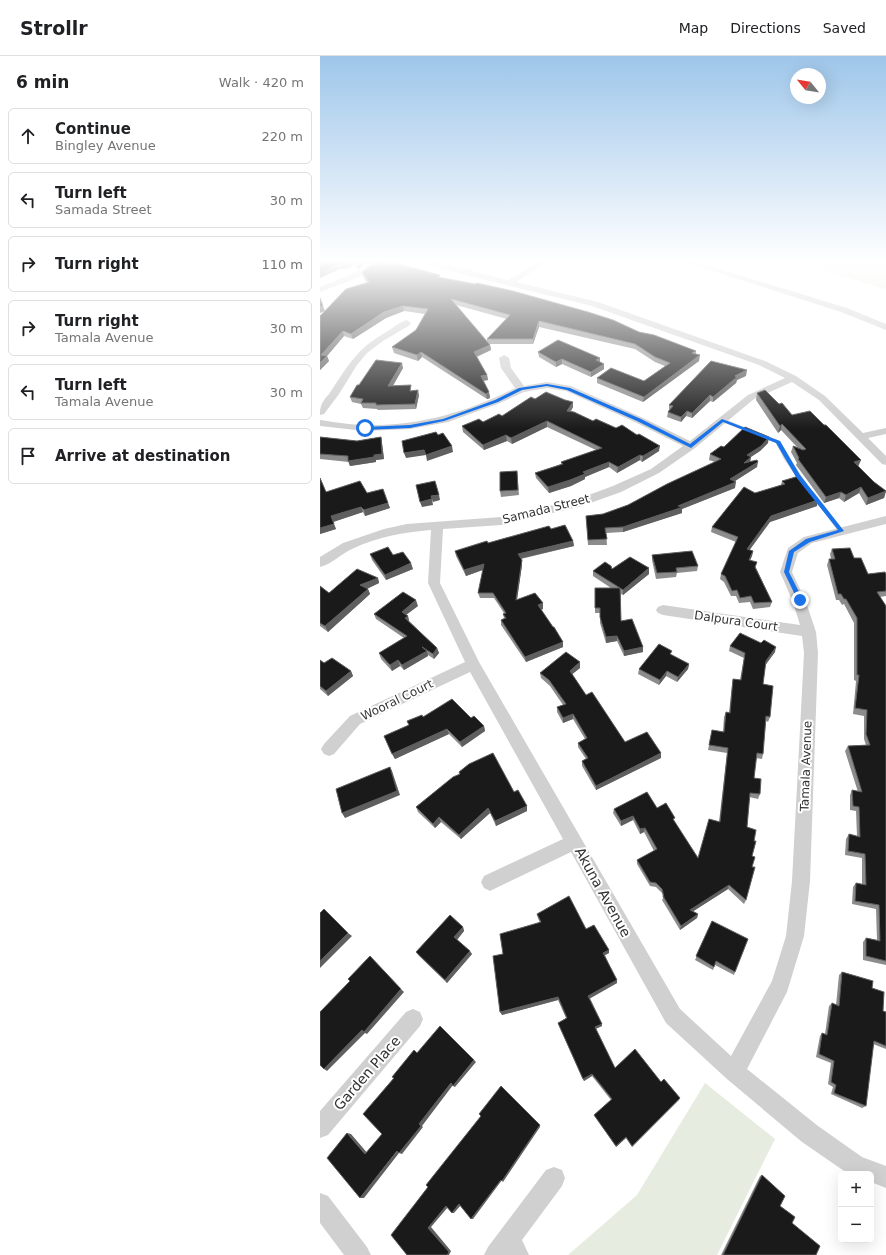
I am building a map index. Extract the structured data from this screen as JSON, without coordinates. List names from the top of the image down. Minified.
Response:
{"streets":{"street":["Samada Street","Dalpura Court","Wooral Court","Tamala Avenue","Akuna Avenue","Garden Place"]},"crossings":[["Samada Street","Akuna Avenue"],["Dalpura Court","Tamala Avenue"],["Wooral Court","Akuna Avenue"],["Tamala Avenue","Akuna Avenue"]],"north":"top left","page":{"header":"Strollr","nav":["Map","Directions","Saved"],"heading":["6 min","Walk · 420 m"],"list":[["Continue","Bingley Avenue","220 m"],["Turn left","Samada Street","30 m"],["Turn right","110 m"],["Turn right","Tamala Avenue","30 m"],["Turn left","Tamala Avenue","30 m"],"Arrive at destination"],"map_buttons":["+","−"]}}
